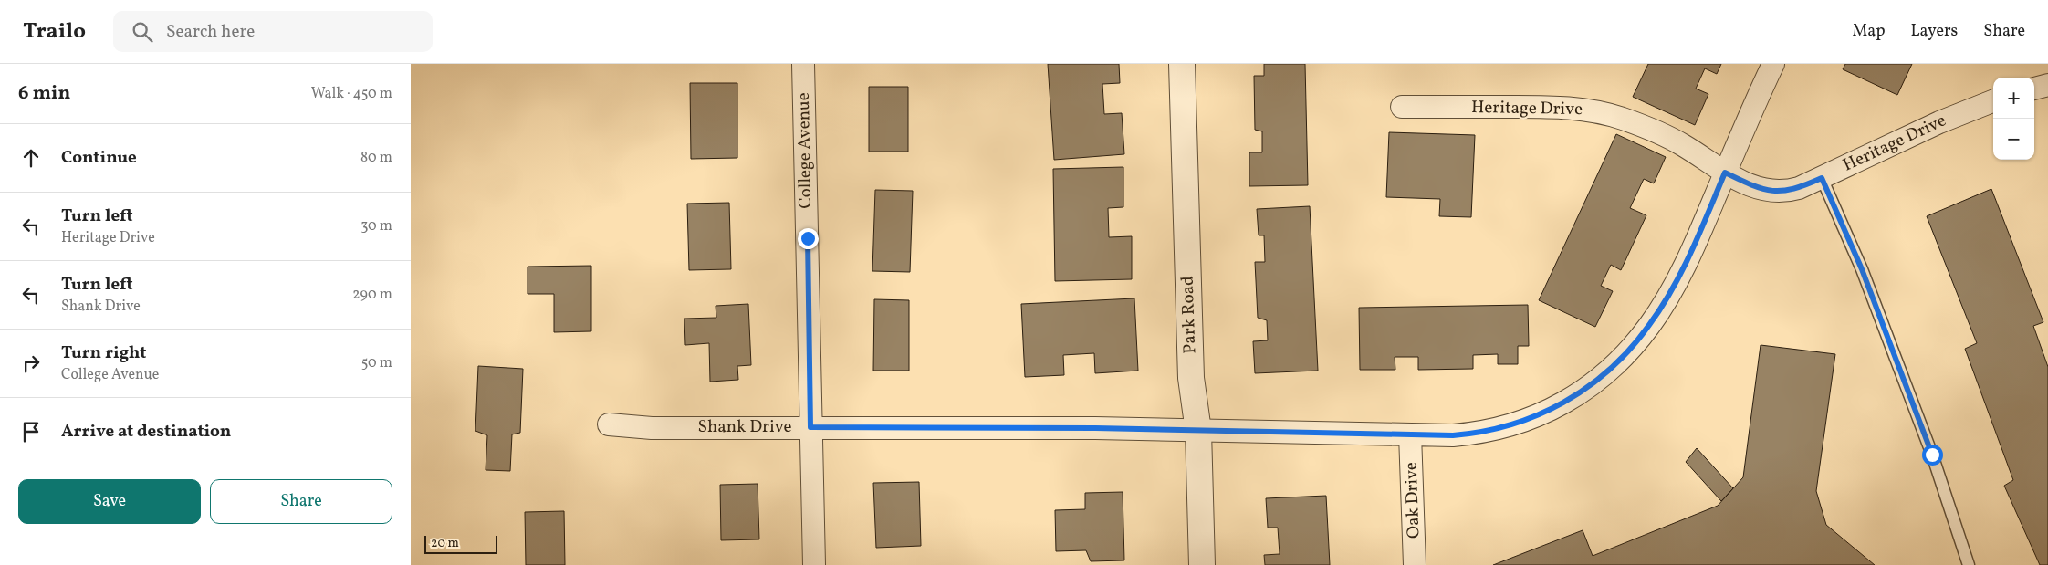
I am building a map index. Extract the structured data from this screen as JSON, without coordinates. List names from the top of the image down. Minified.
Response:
{"streets":{"street":["Heritage Drive","College Avenue","Park Road","Shank Drive","Oak Drive"]},"crossings":[["Heritage Drive","Shank Drive"],["College Avenue","Shank Drive"],["Park Road","Shank Drive"],["Shank Drive","Oak Drive"]],"scale_bar":"20 m","page":{"header":"Trailo","search":"Search here","nav":["Map","Layers","Share"],"heading":["6 min","Walk · 450 m"],"map_buttons":["+","−"],"list":[["Continue","80 m"],["Turn left","Heritage Drive","30 m"],["Turn left","Shank Drive","290 m"],["Turn right","College Avenue","50 m"],"Arrive at destination"],"buttons":["Save","Share"],"scale":"20 m"}}
